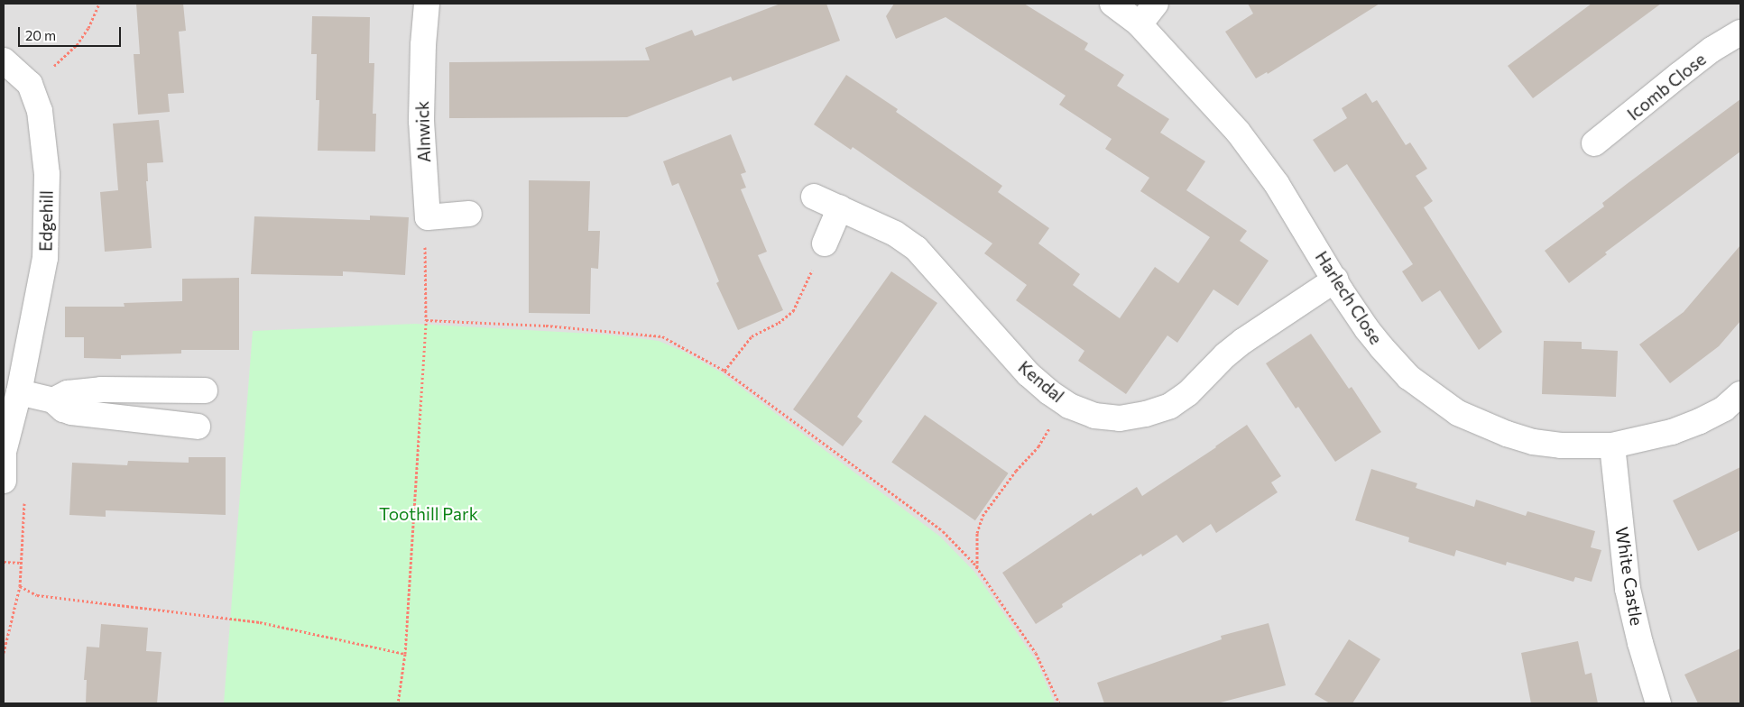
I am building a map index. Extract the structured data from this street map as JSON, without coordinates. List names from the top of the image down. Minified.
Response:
{"streets":{"street":["Icomb Close","Alnwick","Edgehill","Harlech Close","Kendal","White Castle"]},"crossings":[["Harlech Close","Kendal"],["Harlech Close","White Castle"]],"parks":["Toothill Park"],"scale_bar":"20 m"}
